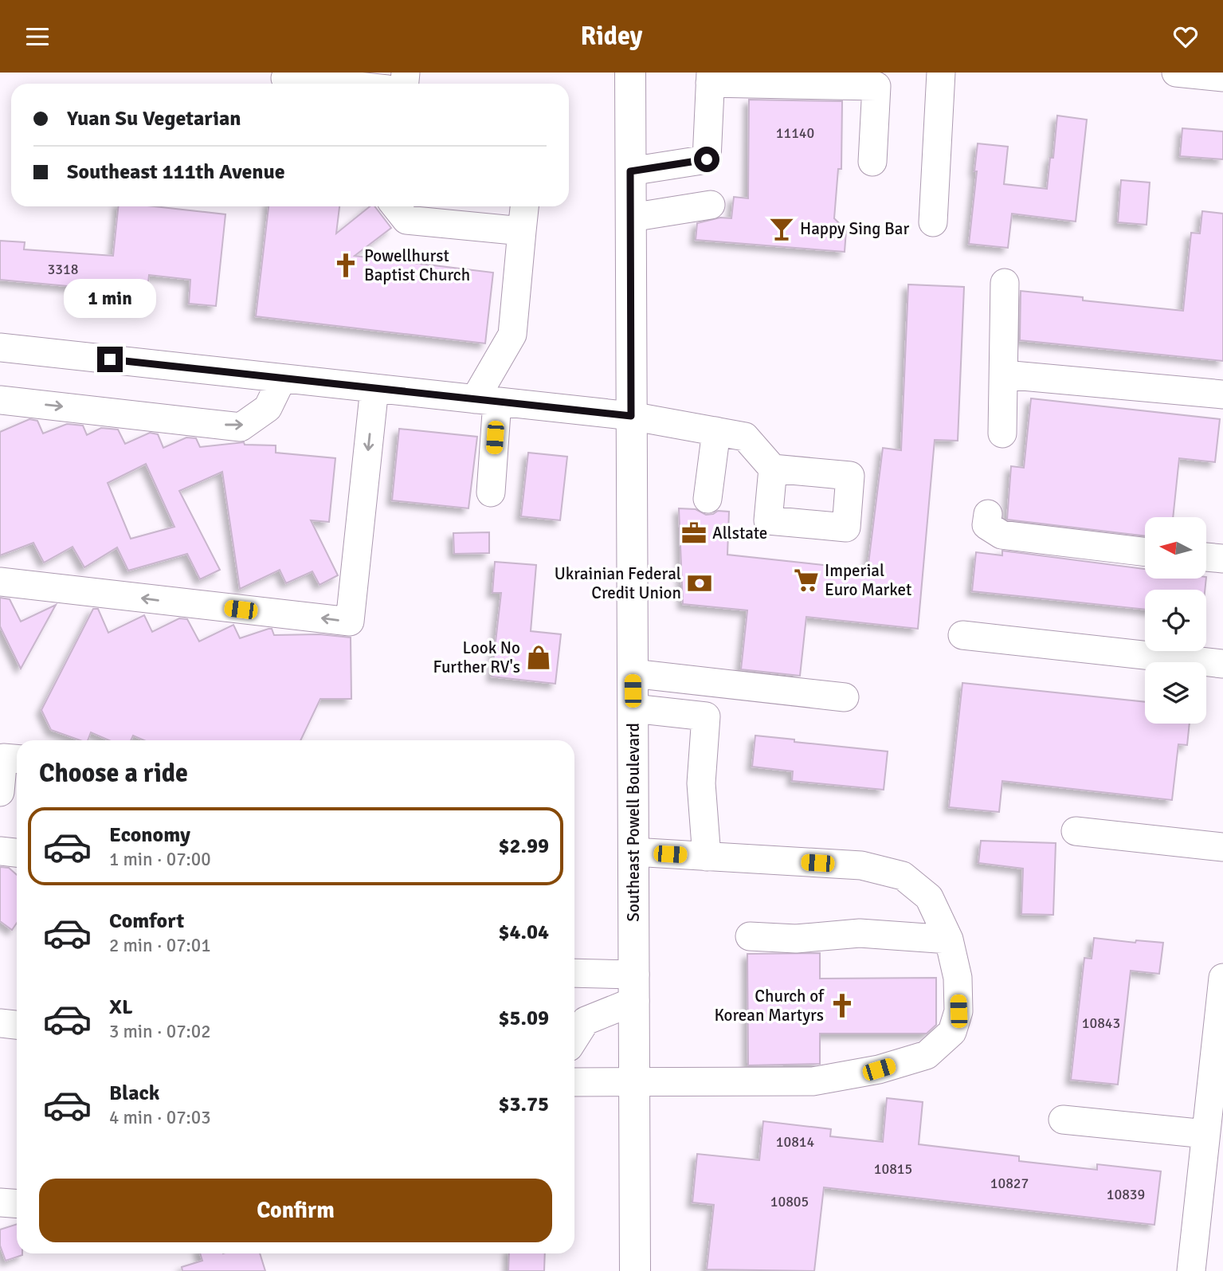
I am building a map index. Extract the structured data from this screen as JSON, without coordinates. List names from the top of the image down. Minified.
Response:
{"streets":{"main road":["Southeast Powell Boulevard"]},"places":{"bar":["Happy Sing Bar"],"church":["Powellhurst Baptist Church","Church of Korean Martyrs"],"office":["Allstate"],"supermarket":["Imperial Euro Market"],"bank":["Ukrainian Federal Credit Union"],"shop":["Look No Further RV's"]},"house_numbers":["11140","3318","10843","10814","10815","10827","10839","10805"],"north":"left","page":{"header":"Ridey","banner":["Yuan Su Vegetarian","Southeast 111th Avenue"],"bubble":"1 min","heading":"Choose a ride","list":[{"name":"Economy","note":"1 min · 07:00","value":"$2.99"},{"name":"Comfort","note":"2 min · 07:01","value":"$4.04"},{"name":"XL","note":"3 min · 07:02","value":"$5.09"},{"name":"Black","note":"4 min · 07:03","value":"$3.75"}],"buttons":"Confirm"}}
